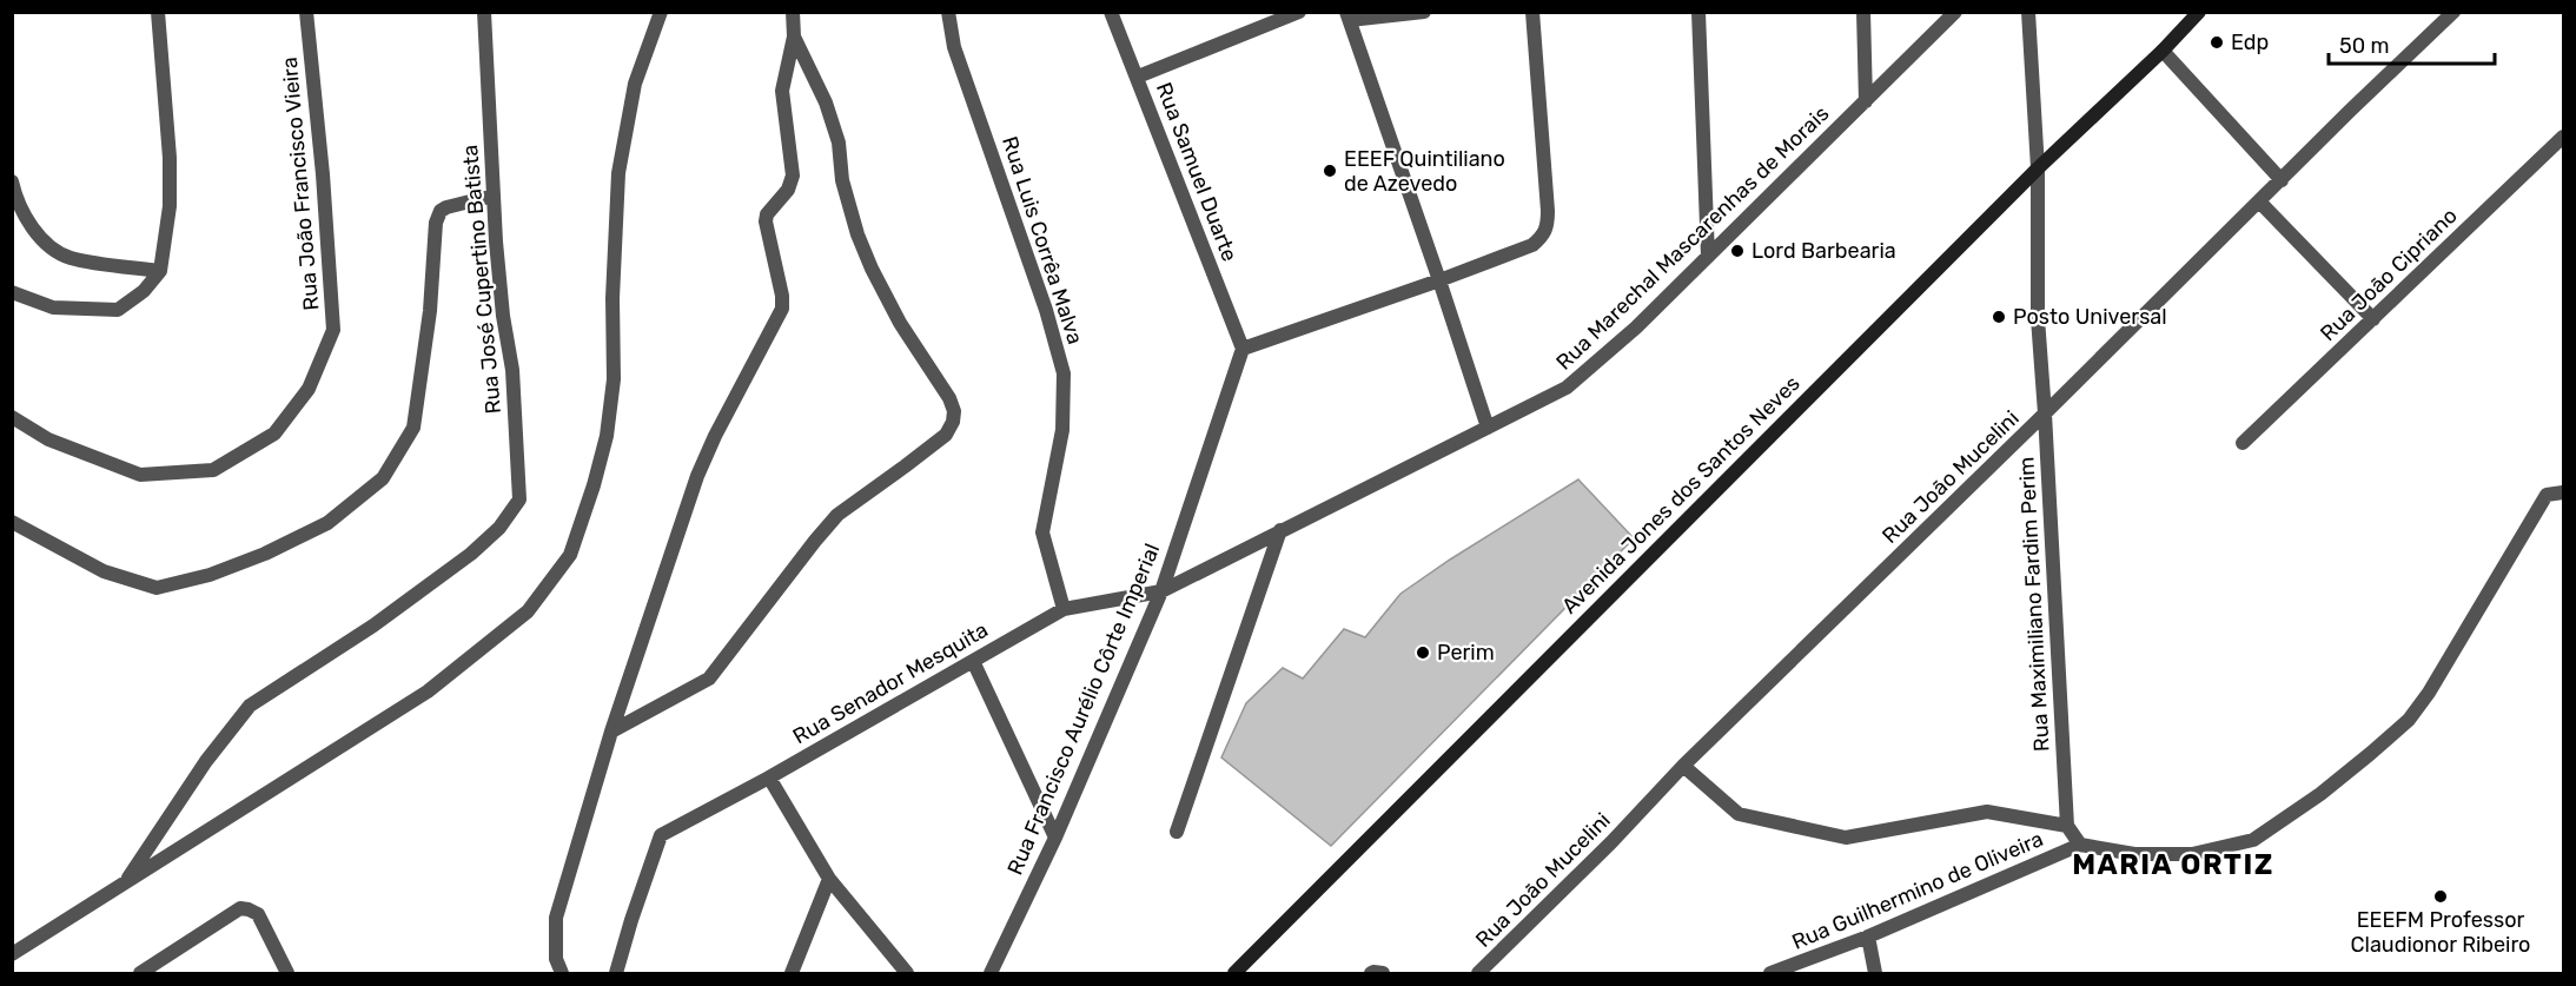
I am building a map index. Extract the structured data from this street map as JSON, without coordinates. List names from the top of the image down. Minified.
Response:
{"streets":{"main road":["Avenida Jones dos Santos Neves"],"street":["Rua Samuel Duarte","Rua João Francisco Vieira","Rua Marechal Mascarenhas de Morais","Rua Luis Corrêa Malva","Rua João Cipriano","Rua José Cupertino Batista","Rua João Mucelini","Rua Maximiliano Fardim Perim","Rua Senador Mesquita","Rua Francisco Aurélio Côrte Imperial","Rua Guilhermino de Oliveira"]},"crossings":[["Rua Samuel Duarte","Rua Francisco Aurélio Côrte Imperial"],["Rua Marechal Mascarenhas de Morais","Rua Senador Mesquita"],["Rua Luis Corrêa Malva","Rua Senador Mesquita"],["Rua João Mucelini","Rua Maximiliano Fardim Perim"],["Avenida Jones dos Santos Neves","Rua Maximiliano Fardim Perim"],["Rua Senador Mesquita","Rua Francisco Aurélio Côrte Imperial"]],"districts":["MARIA ORTIZ"],"places":["Edp","EEEF Quintiliano de Azevedo","Lord Barbearia","Posto Universal","Perim","EEEFM Professor Claudionor Ribeiro"],"scale_bar":"50 m"}
